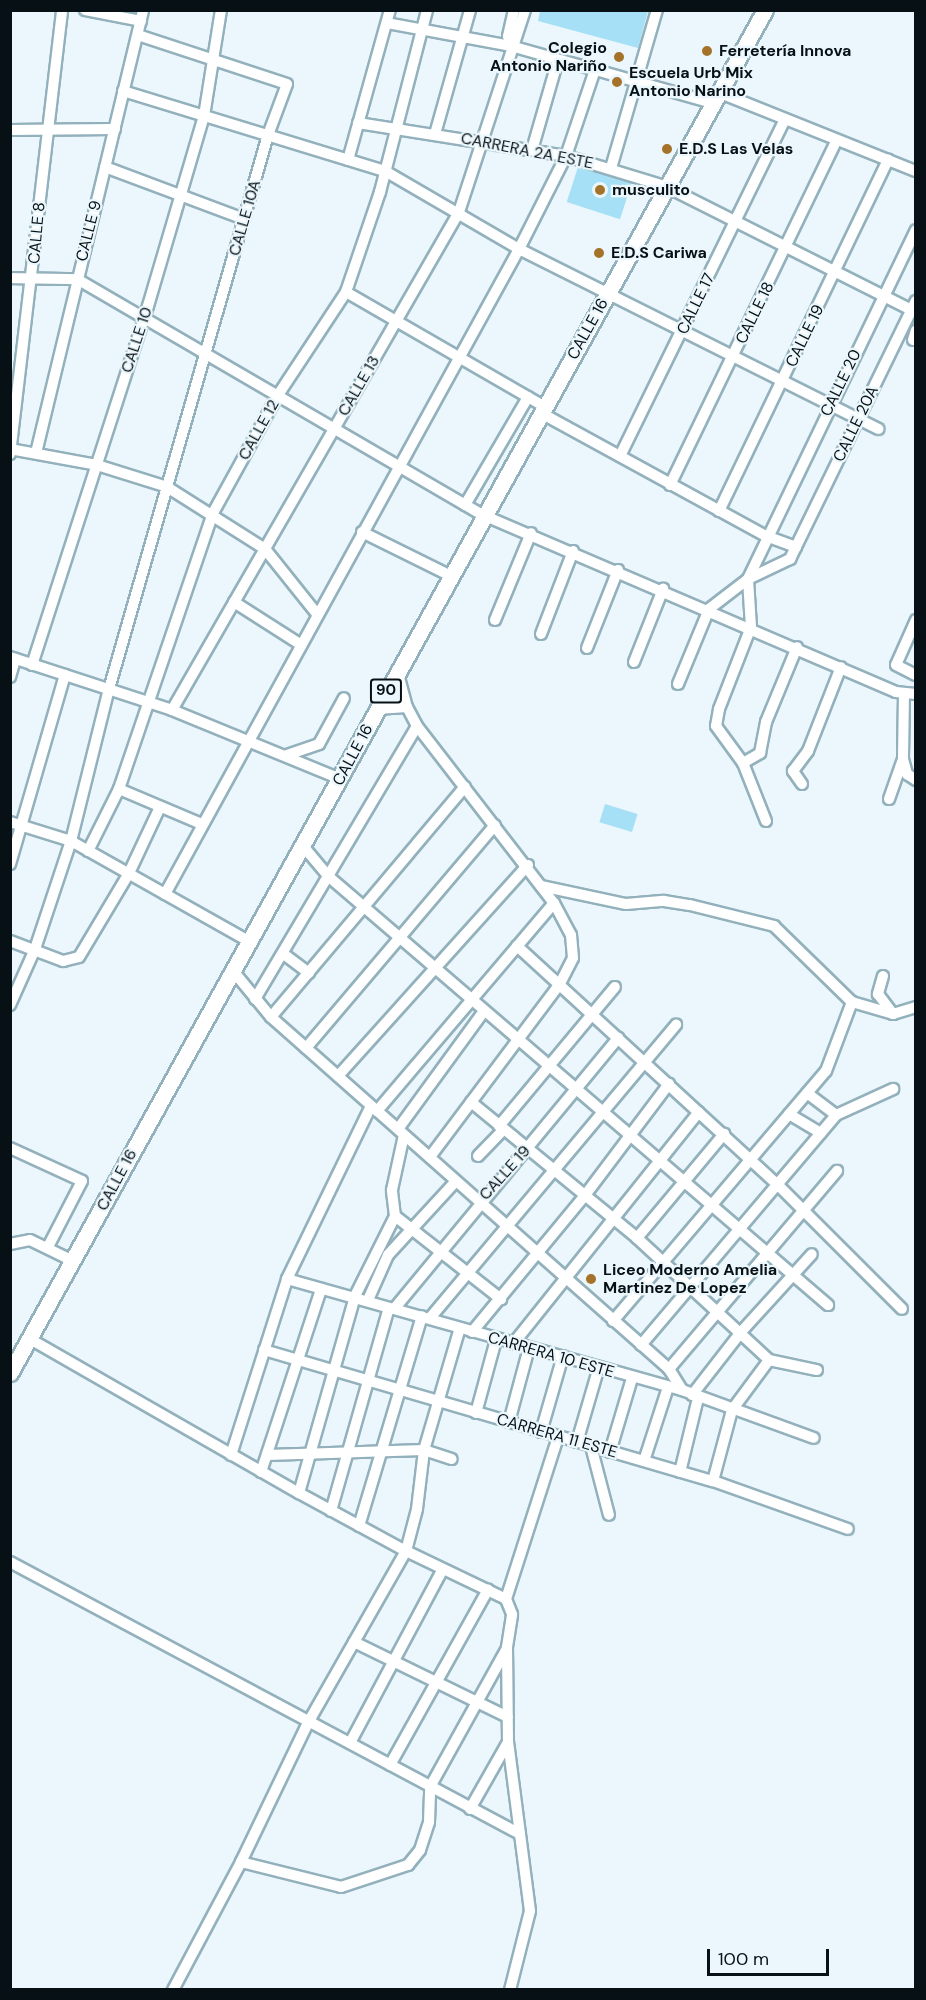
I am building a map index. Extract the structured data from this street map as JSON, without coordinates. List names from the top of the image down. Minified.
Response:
{"streets":{"highway":["CALLE 16","90"],"street":["CARRERA 2A ESTE","CALLE 10A","CALLE 9","CALLE 8","CALLE 17","CALLE 18","CALLE 19","CALLE 10","CALLE 20","CALLE 13","CALLE 20A","CALLE 12","CARRERA 10 ESTE","CARRERA 11 ESTE"]},"crossings":[["CARRERA 2A ESTE","CALLE 17"],["CARRERA 2A ESTE","CALLE 18"],["CARRERA 2A ESTE","CALLE 16"],["CARRERA 2A ESTE","CALLE 19"],["CARRERA 2A ESTE","CALLE 20"],["CARRERA 2A ESTE","CALLE 13"],["CARRERA 2A ESTE","CALLE 20A"],["CARRERA 2A ESTE","CALLE 12"],["CALLE 10A","CALLE 10"],["CALLE 19","CARRERA 10 ESTE"],["CALLE 19","CARRERA 11 ESTE"]],"places":["Ferretería Innova","Colegio Antonio Nariño","Escuela Urb Mix Antonio Narino","E.D.S Las Velas","musculito","E.D.S Cariwa","Liceo Moderno Amelia Martinez De Lopez"],"scale_bar":"100 m"}
